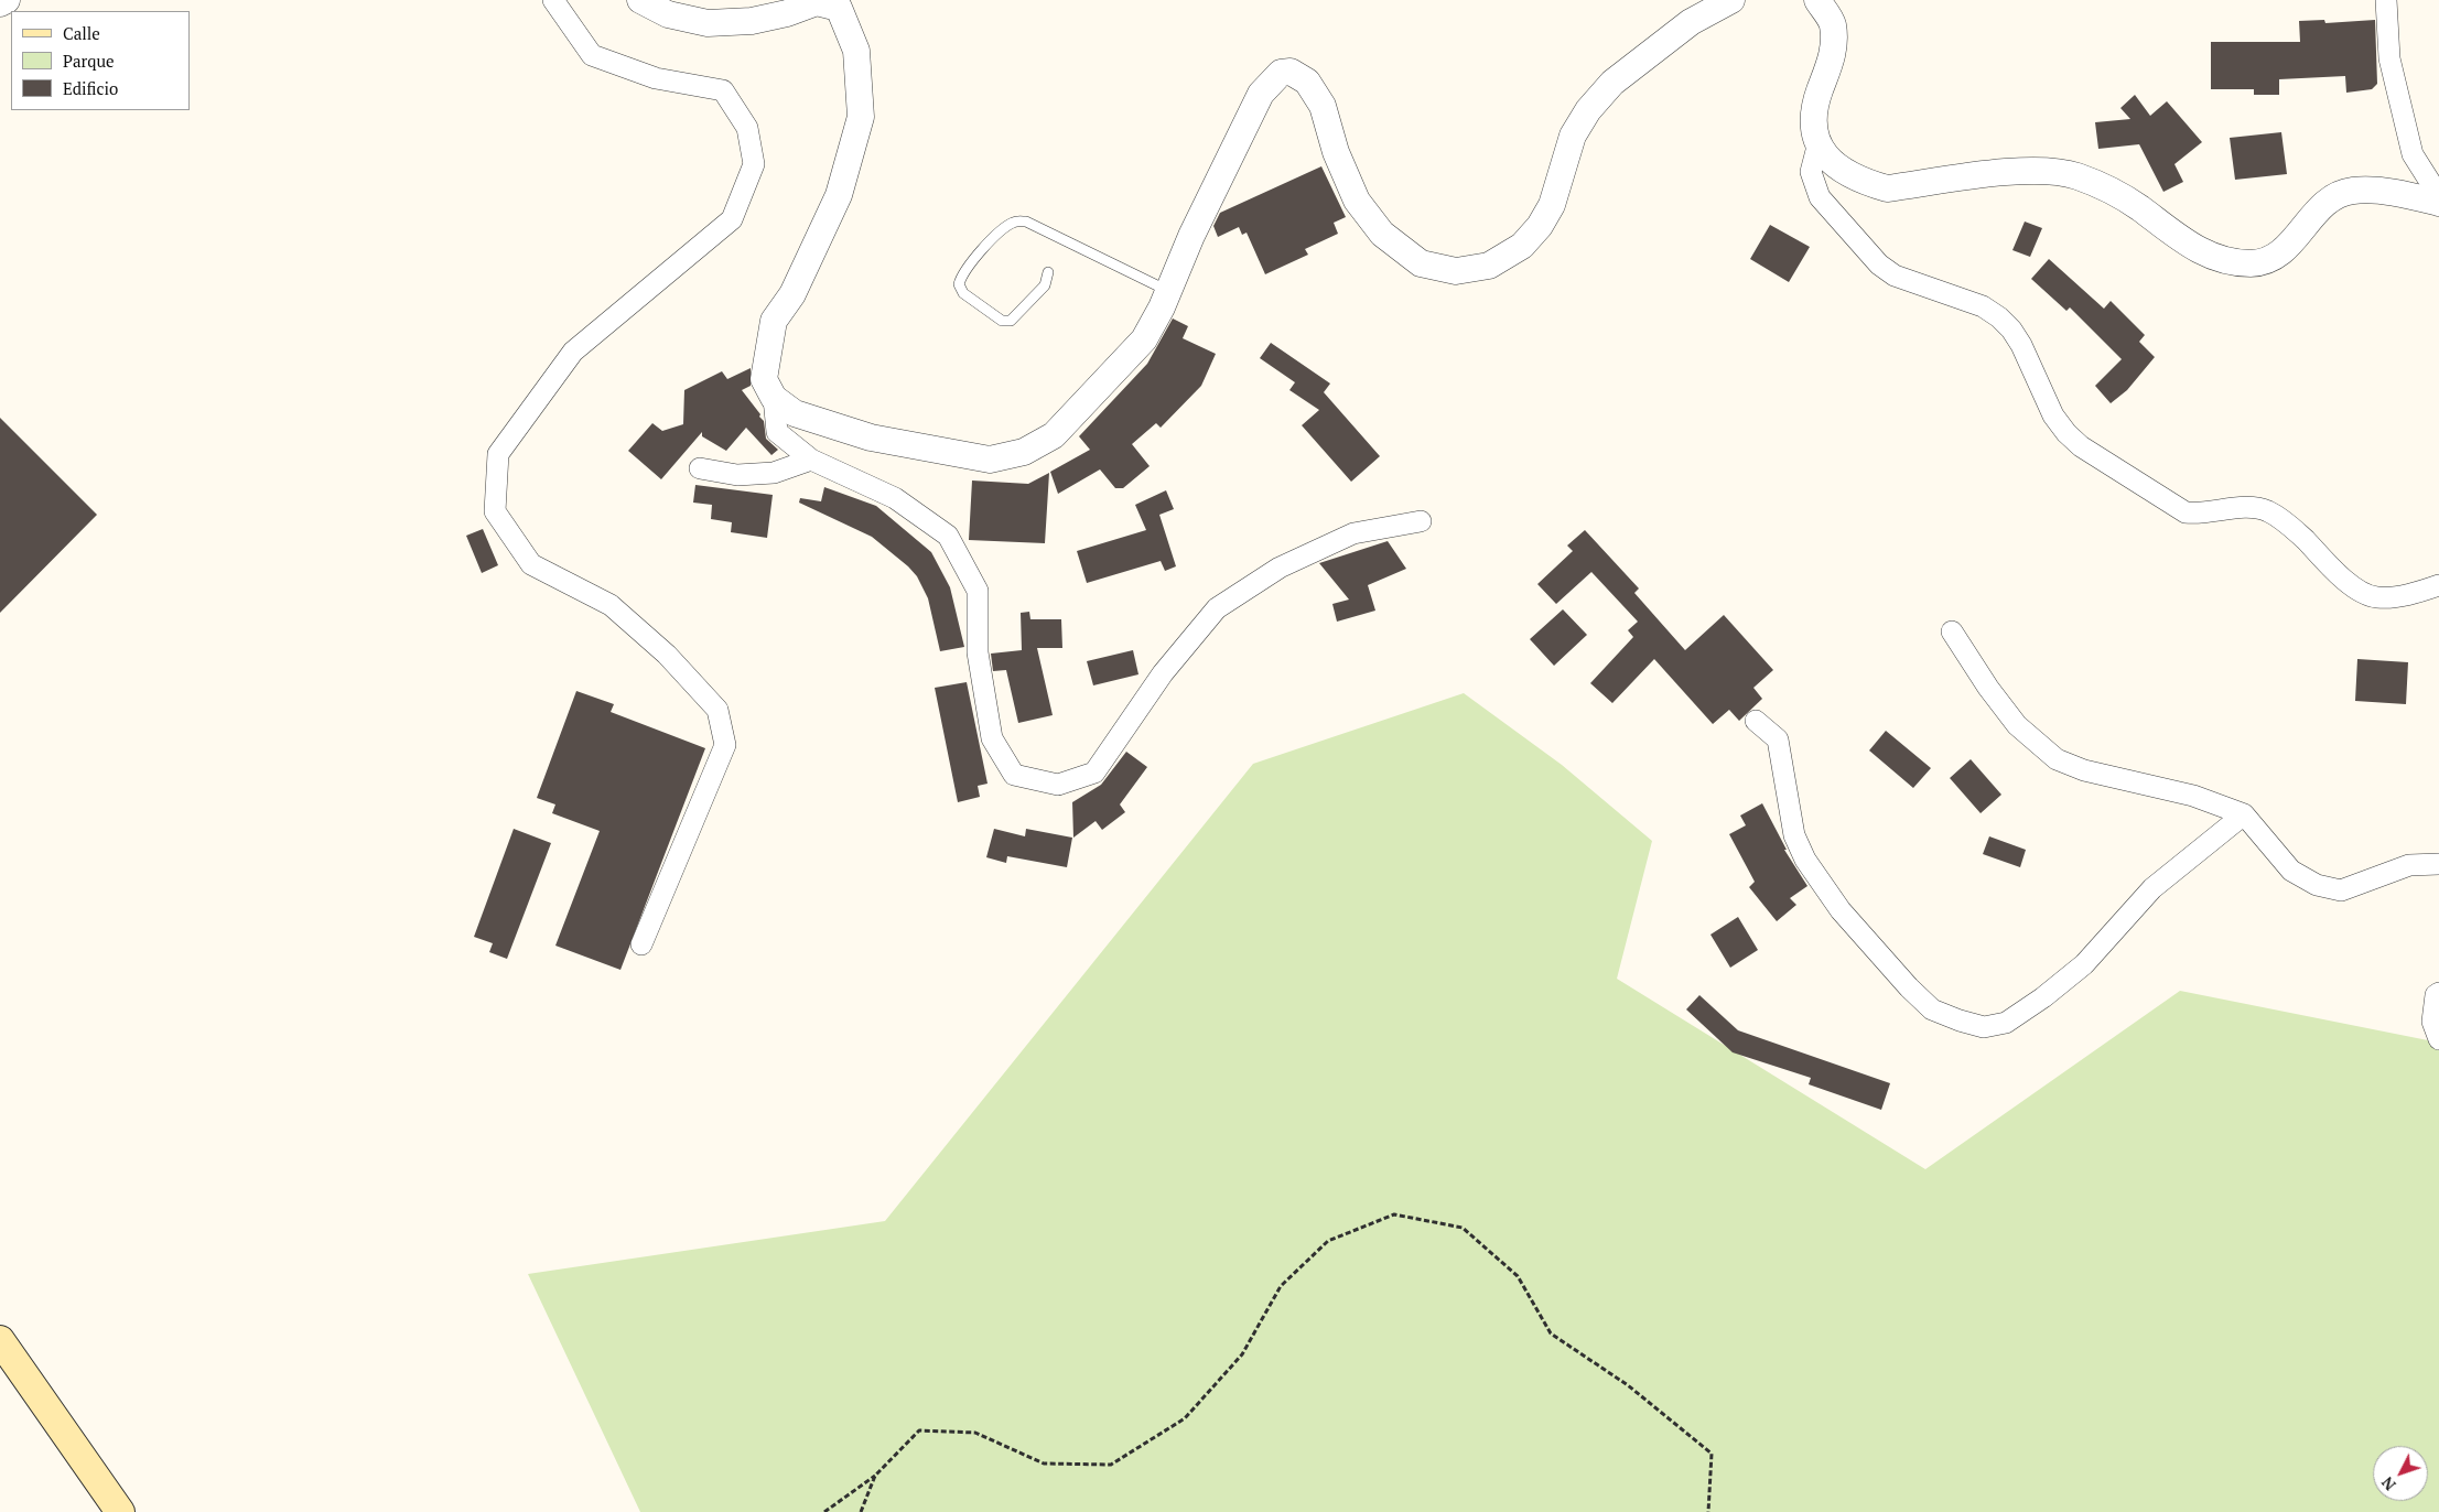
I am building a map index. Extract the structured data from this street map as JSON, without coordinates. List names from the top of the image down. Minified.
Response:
{"legend":["Calle","Parque","Edificio"],"north":"bottom left"}
